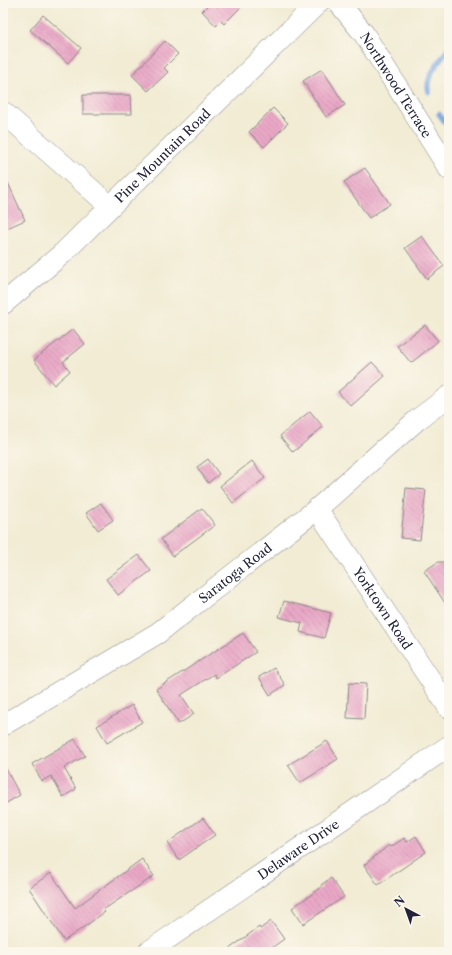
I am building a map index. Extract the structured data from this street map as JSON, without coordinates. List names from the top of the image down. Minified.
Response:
{"streets":{"street":["Northwood Terrace","Pine Mountain Road","Saratoga Road","Yorktown Road","Delaware Drive"]},"crossings":[["Saratoga Road","Yorktown Road"]],"north":"top left"}
